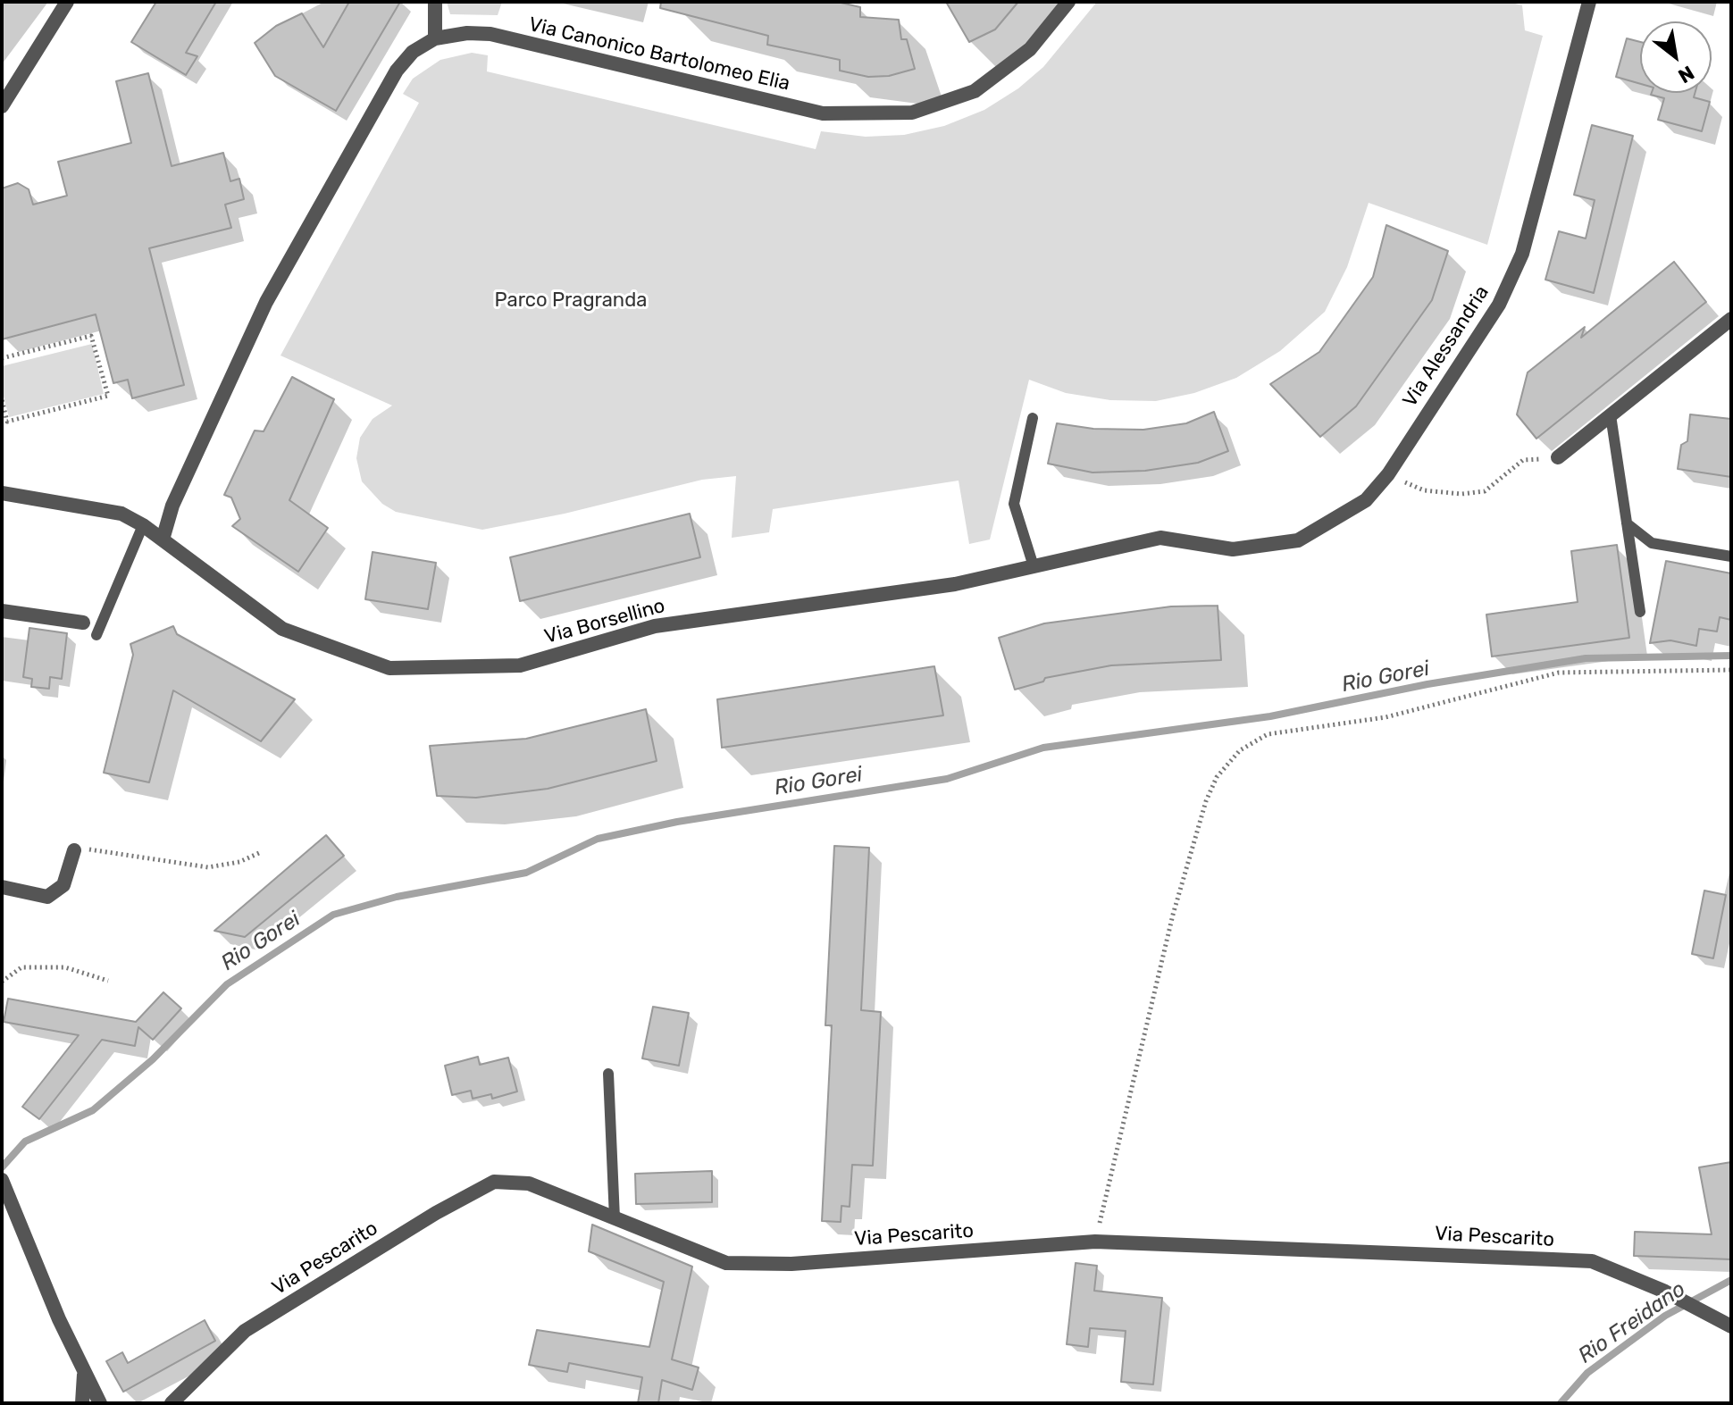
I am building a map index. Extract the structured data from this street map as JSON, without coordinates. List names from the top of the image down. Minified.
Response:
{"streets":{"street":["Via Canonico Bartolomeo Elia","Via Alessandria","Via Borsellino","Via Pescarito"]},"crossings":[["Via Canonico Bartolomeo Elia","Via Borsellino"],["Via Alessandria","Via Borsellino"]],"water":["Rio Gorei","Rio Freidano"],"parks":["Parco Pragranda"],"north":"bottom right"}
